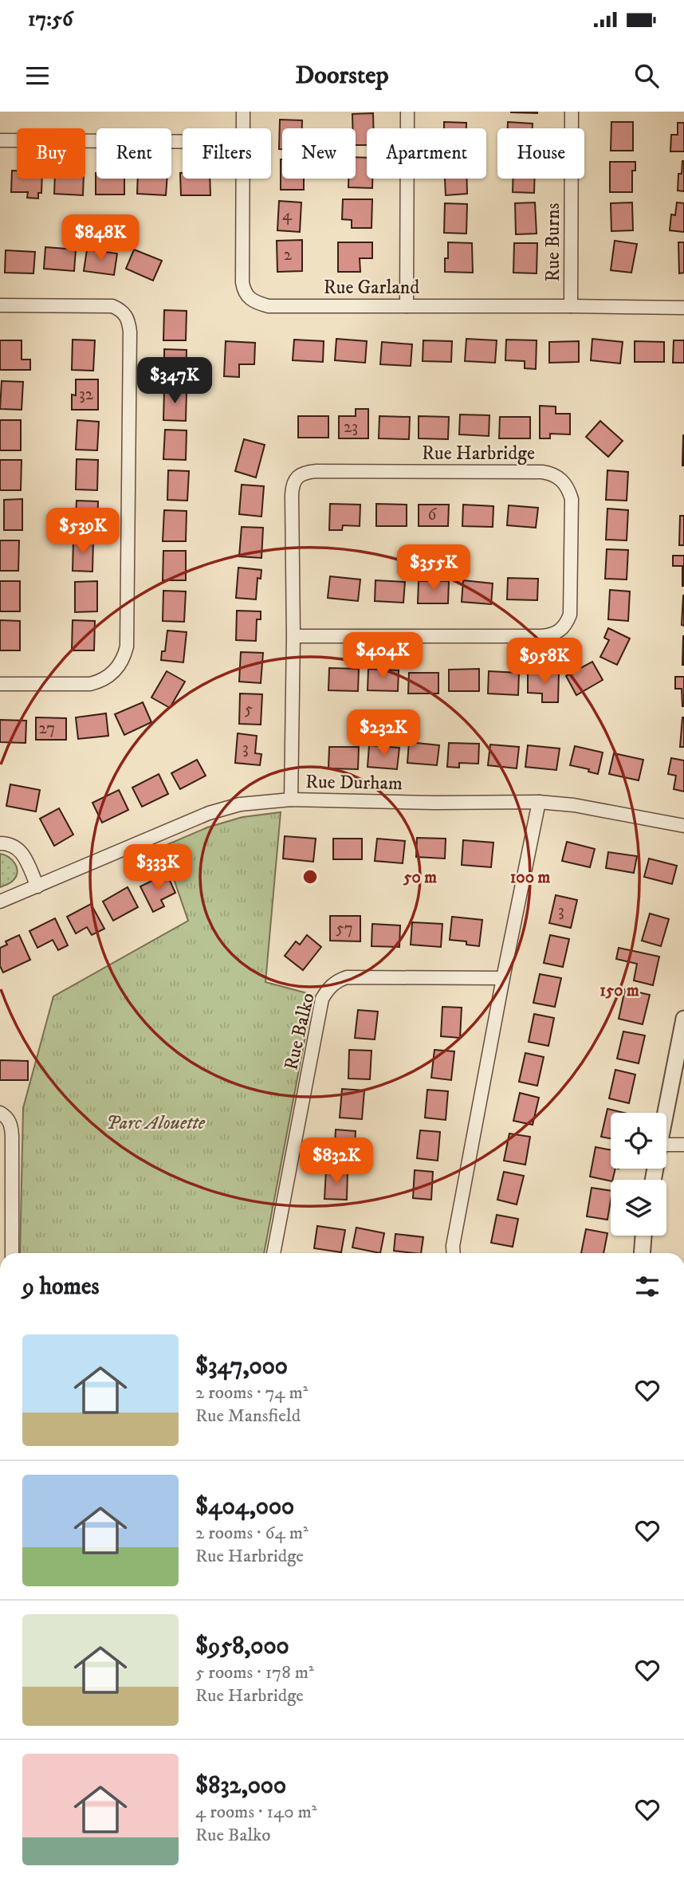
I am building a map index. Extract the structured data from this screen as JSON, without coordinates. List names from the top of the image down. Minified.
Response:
{"streets":{"street":["Rue Burns","Rue Garland","Rue Harbridge","Rue Durham","Rue Balko"]},"crossings":[["Rue Burns","Rue Garland"],["Rue Harbridge","Rue Durham"]],"parks":["Parc Alouette"],"house_numbers":["4","2","32","23","6","5","27","3","3","57"],"page":{"status":"17:56","header":"Doorstep","chip":["Buy","Rent","Filters","New","Apartment","House"],"price":["$848K","$347K","$539K","$355K","$404K","$958K","$232K","$333K","$832K"],"heading":"9 homes","list":[{"name":"$347,000","note":"2 rooms · 74 m² · Rue Mansfield"},{"name":"$404,000","note":"2 rooms · 64 m² · Rue Harbridge"},{"name":"$958,000","note":"5 rooms · 178 m² · Rue Harbridge"},{"name":"$832,000","note":"4 rooms · 140 m² · Rue Balko"}]},"rings":["50 m","100 m","150 m"]}
